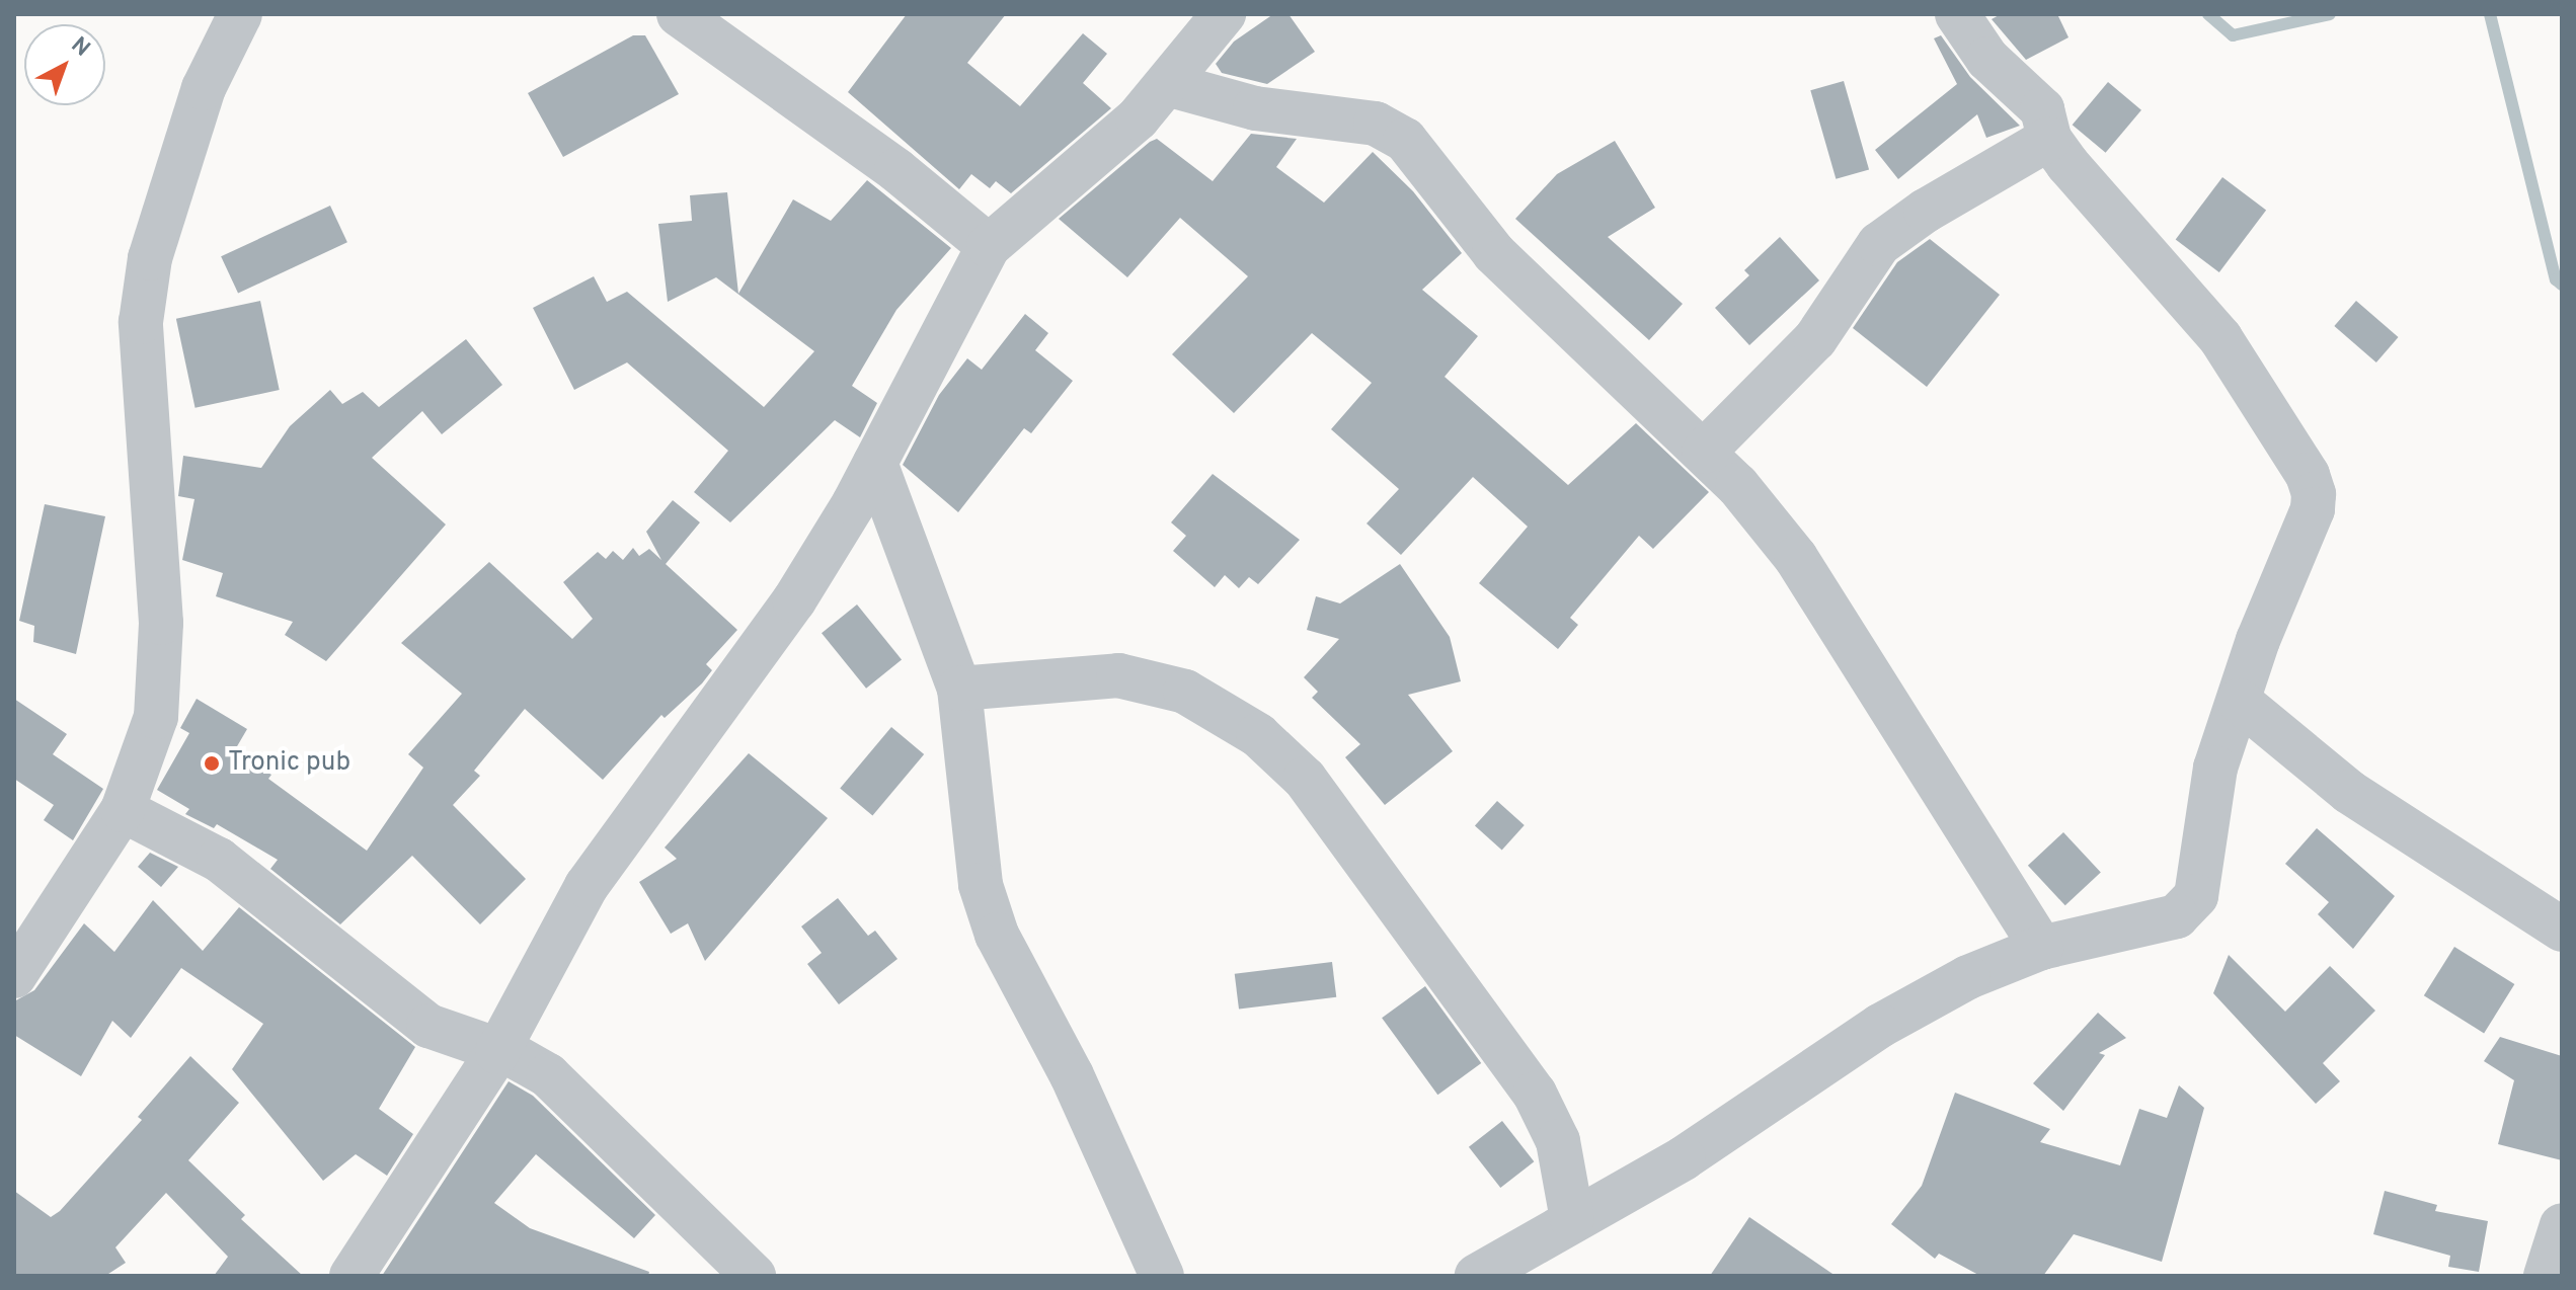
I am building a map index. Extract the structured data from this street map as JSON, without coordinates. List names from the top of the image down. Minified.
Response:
{"places":["Tronic pub"],"north":"top right"}
